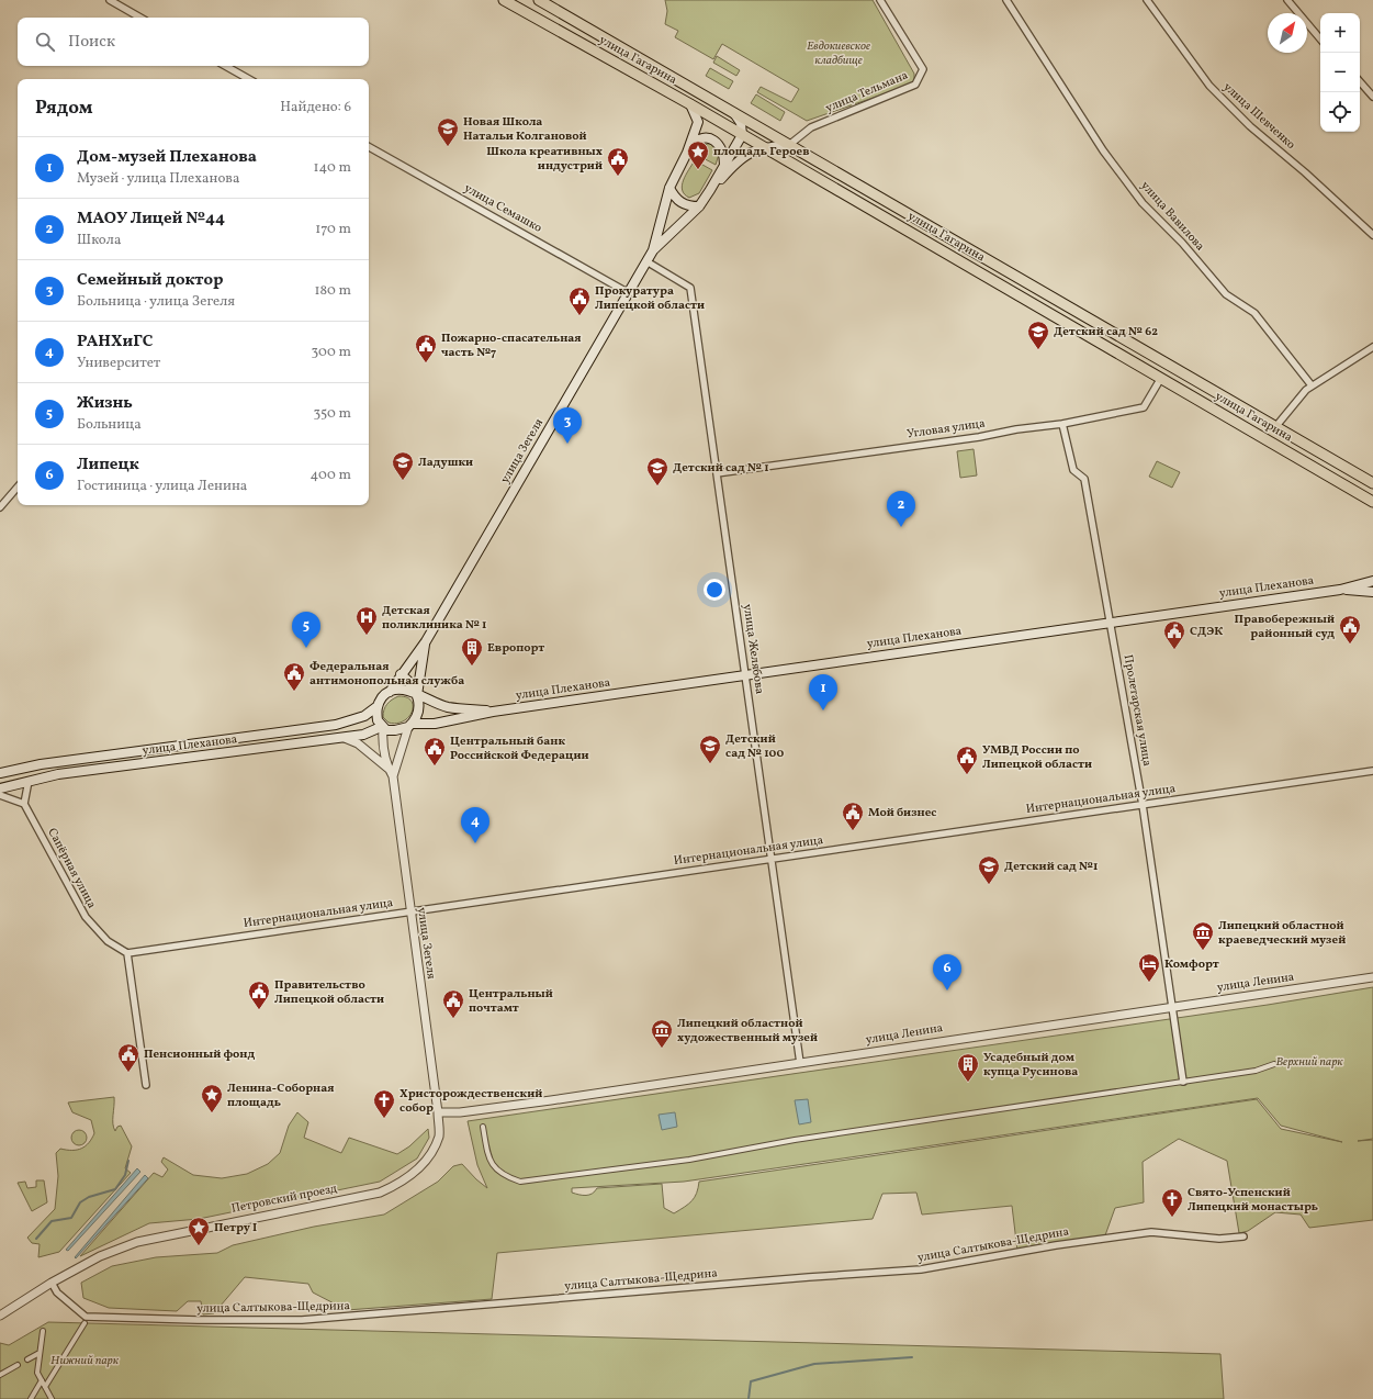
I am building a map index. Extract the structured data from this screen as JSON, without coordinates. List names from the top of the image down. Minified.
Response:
{"streets":{"main road":["улица Гагарина","улица Зегеля","улица Плеханова"],"street":["улица Тельмана","улица Шевченко","улица Семашко","улица Вавилова","Угловая улица","улица Желябова","Пролетарская улица","Интернациональная улица","Сапёрная улица","улица Ленина","Петровский проезд","улица Салтыкова-Щедрина"]},"crossings":[["улица Гагарина","улица Тельмана"],["улица Гагарина","Угловая улица"],["улица Семашко","улица Зегеля"],["Угловая улица","улица Желябова"],["Угловая улица","Пролетарская улица"],["улица Зегеля","улица Плеханова"],["улица Зегеля","улица Желябова"],["улица Зегеля","Интернациональная улица"],["улица Зегеля","улица Ленина"],["улица Зегеля","Петровский проезд"],["улица Плеханова","улица Желябова"],["улица Плеханова","Пролетарская улица"],["улица Желябова","Интернациональная улица"],["улица Желябова","улица Ленина"],["Пролетарская улица","Интернациональная улица"],["Пролетарская улица","улица Ленина"],["Интернациональная улица","Сапёрная улица"],["улица Ленина","Петровский проезд"],["Петровский проезд","улица Салтыкова-Щедрина"]],"parks":["Евдокиевское кладбище","Верхний парк","Нижний парк"],"places":{"school or university":["Новая Школа Натальи Колгановой","Детский сад № 62","Ладушки","Детский сад № 1","Детский сад № 100","Детский сад №1"],"place":["площадь Героев","Ленина-Соборная площадь","Петру I"],"public building":["Школа креативных индустрий","Прокуратура Липецкой области","Пожарно-спасательная часть №7","Правобережный районный суд","СДЭК","Федеральная антимонопольная служба","Центральный банк Российской Федерации","УМВД России по Липецкой области","Мой бизнес","Правительство Липецкой области","Центральный почтамт","Пенсионный фонд"],"hospital":["Детская поликлиника № 1"],"building":["Европорт","Усадебный дом купца Русинова"],"museum":["Липецкий областной краеведческий музей","Липецкий областной художественный музей"],"hotel":["Комфорт"],"church":["Христорождественский собор","Свято-Успенский Липецкий монастырь"]},"north":"top right","page":{"map_buttons":["+","−"],"search":"Поиск","heading":["Рядом","Найдено: 6"],"list":[{"mark":"1","name":"Дом-музей Плеханова","note":"Музей · улица Плеханова","value":"140 m"},{"mark":"2","name":"МАОУ Лицей №44","note":"Школа","value":"170 m"},{"mark":"3","name":"Семейный доктор","note":"Больница · улица Зегеля","value":"180 m"},{"mark":"4","name":"РАНХиГС","note":"Университет","value":"300 m"},{"mark":"5","name":"Жизнь","note":"Больница","value":"350 m"},{"mark":"6","name":"Липецк","note":"Гостиница · улица Ленина","value":"400 m"}],"pins":["3","2","5","1","4","6"]}}
